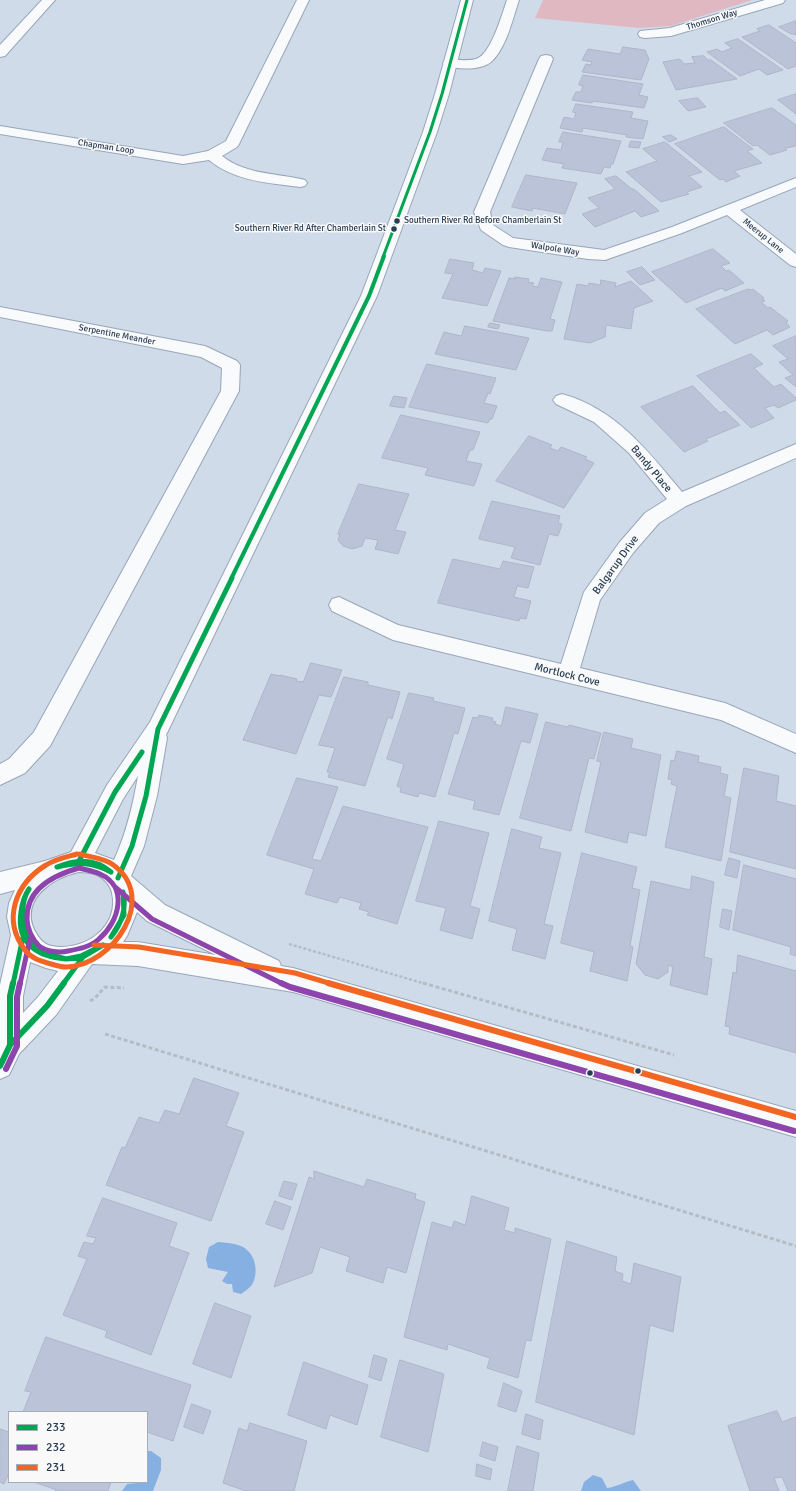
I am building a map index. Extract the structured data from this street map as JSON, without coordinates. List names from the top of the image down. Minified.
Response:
{"streets":{"street":["Thomson Way","Chapman Loop","Meerup Lane","Walpole Way","Serpentine Meander","Bandy Place","Balgarup Drive","Mortlock Cove"]},"crossings":[["Meerup Lane","Walpole Way"],["Bandy Place","Balgarup Drive"],["Balgarup Drive","Mortlock Cove"]],"places":["Southern River Rd Before Chamberlain St","Southern River Rd After Chamberlain St"],"lines":["transit line 233","transit line 231","transit line 232"],"legend":["233","232","231"]}
